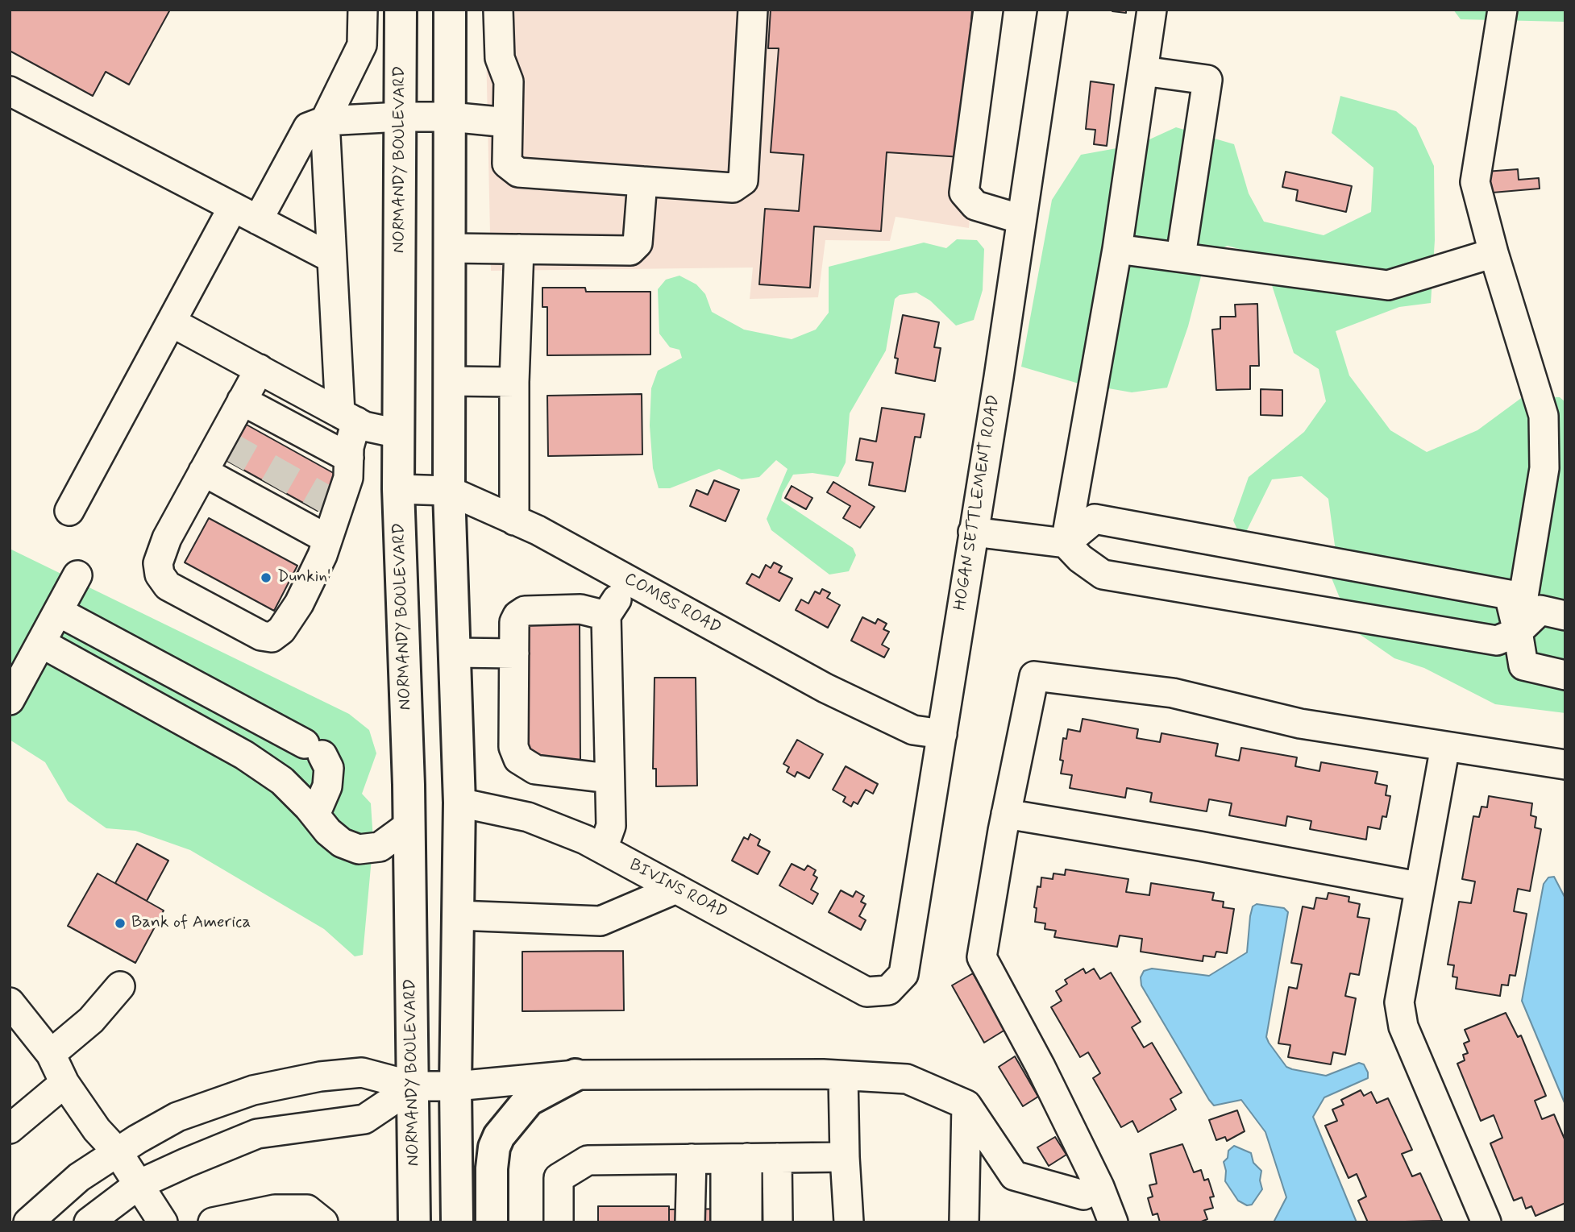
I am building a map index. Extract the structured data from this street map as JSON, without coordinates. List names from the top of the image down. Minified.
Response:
{"streets":{"main road":["NORMANDY BOULEVARD"],"street":["HOGAN SETTLEMENT ROAD","COMBS ROAD","BIVINS ROAD"]},"crossings":[["NORMANDY BOULEVARD","COMBS ROAD"],["HOGAN SETTLEMENT ROAD","COMBS ROAD"],["HOGAN SETTLEMENT ROAD","BIVINS ROAD"]],"places":["Dunkin'","Bank of America"]}
